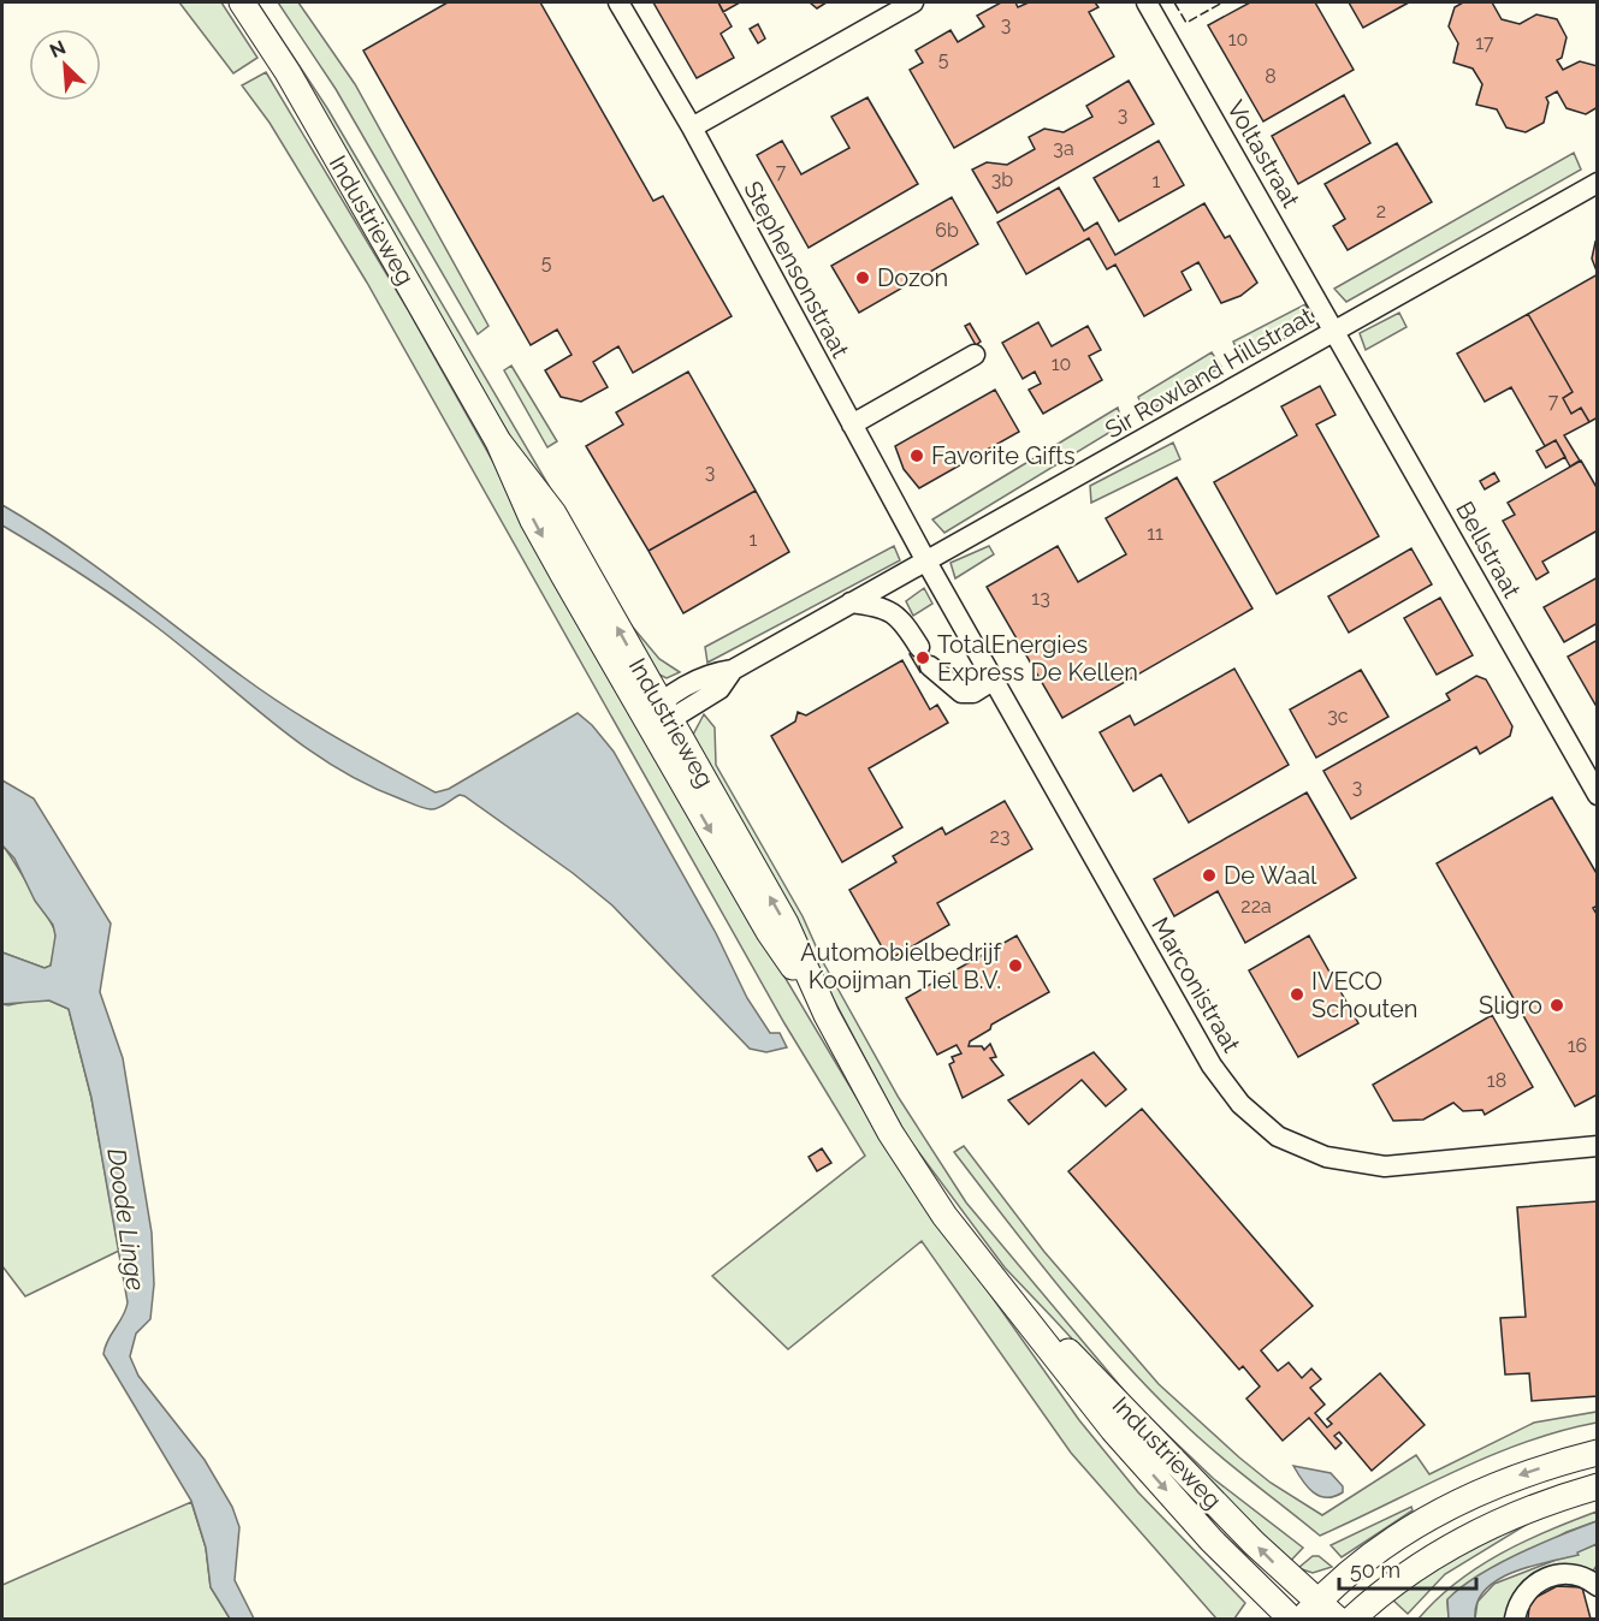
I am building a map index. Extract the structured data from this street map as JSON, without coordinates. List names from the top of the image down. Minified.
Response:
{"streets":{"main road":["Industrieweg"],"street":["Voltastraat","Stephensonstraat","Sir Rowland Hillstraat","Bellstraat","Marconistraat"]},"crossings":[["Voltastraat","Sir Rowland Hillstraat"],["Voltastraat","Bellstraat"],["Industrieweg","Sir Rowland Hillstraat"],["Stephensonstraat","Sir Rowland Hillstraat"],["Stephensonstraat","Marconistraat"],["Sir Rowland Hillstraat","Bellstraat"],["Sir Rowland Hillstraat","Marconistraat"]],"water":["Doode Linge"],"places":["Dozon","Favorite Gifts","TotalEnergies Express De Kellen","De Waal","Automobielbedrijf Kooijman Tiel B.V.","IVECO Schouten","Sligro"],"house_numbers":["3","10","17","5","8","3","3a","7","3b","1","2","6b","5","10","7","3","11","1","13","3c","3","23","22a","16","18"],"scale_bar":"50 m","north":"top left"}
